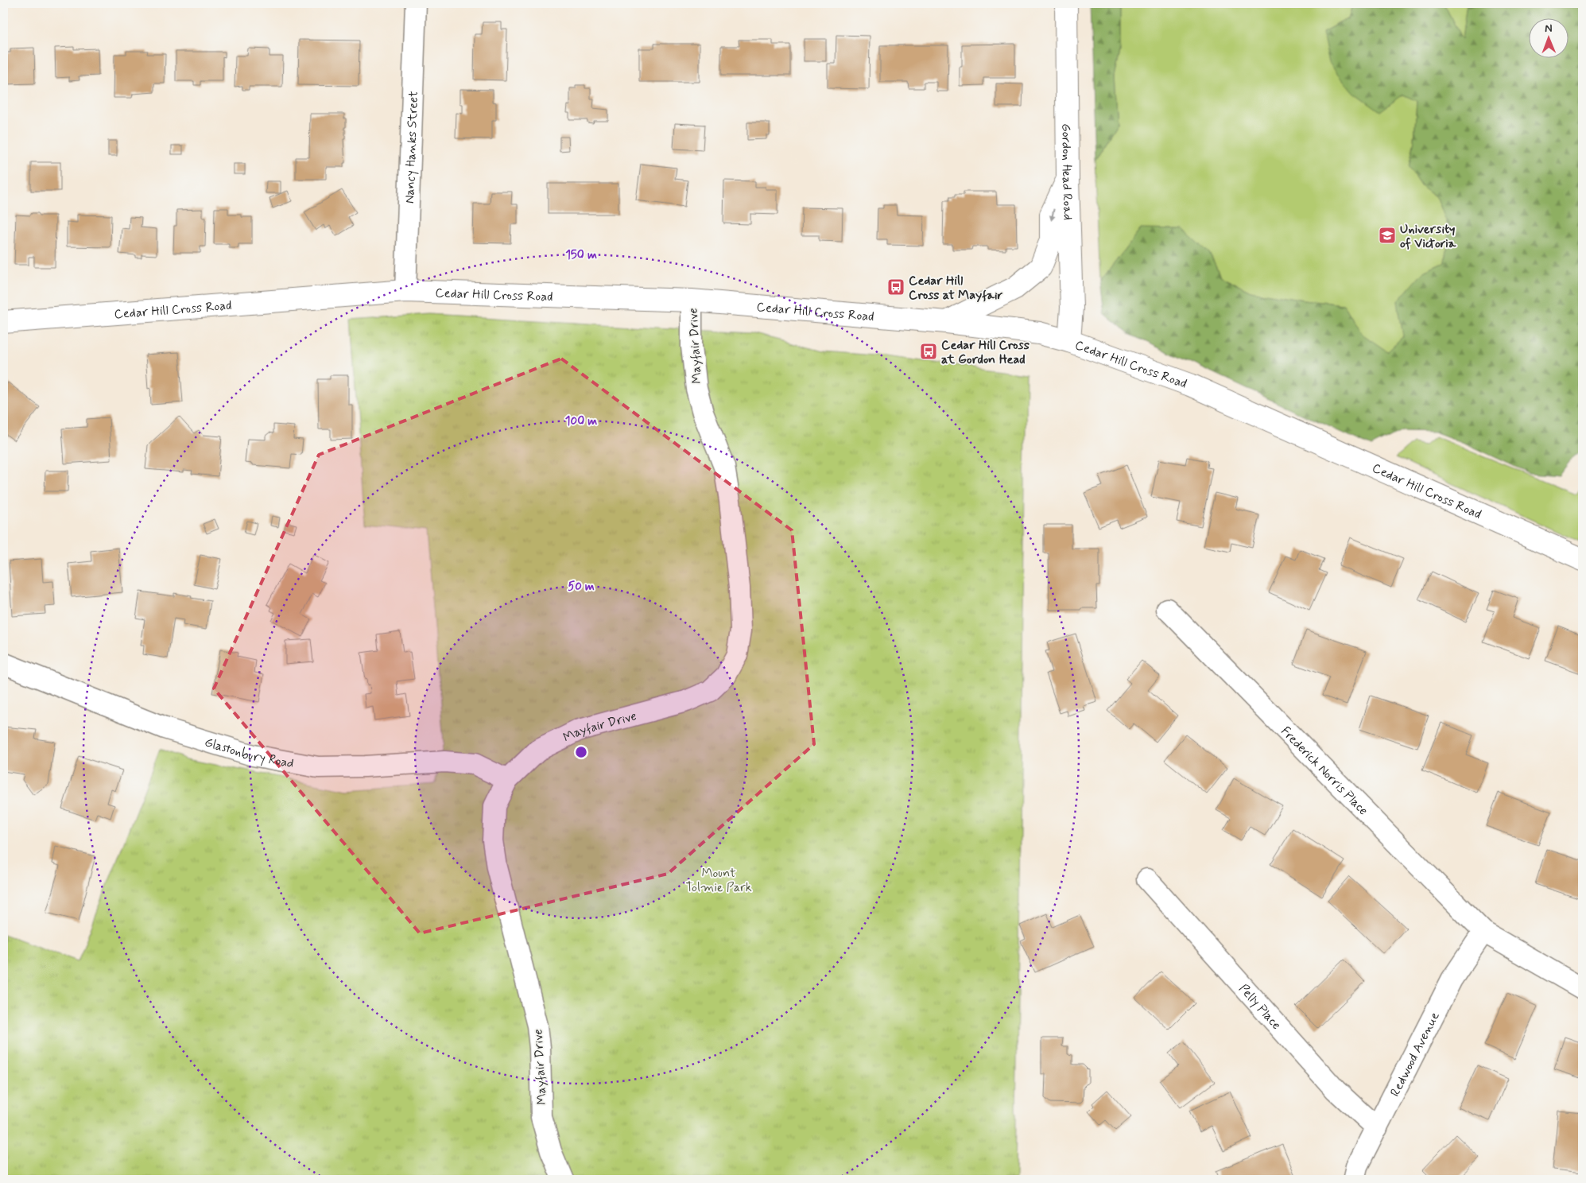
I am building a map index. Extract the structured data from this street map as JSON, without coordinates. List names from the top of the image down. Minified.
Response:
{"streets":{"main road":["Gordon Head Road","Cedar Hill Cross Road"],"street":["Nancy Hanks Street","Mayfair Drive","Glastonbury Road","Frederick Norris Place","Pelly Place","Redwood Avenue"]},"crossings":[["Nancy Hanks Street","Cedar Hill Cross Road"],["Gordon Head Road","Cedar Hill Cross Road"],["Cedar Hill Cross Road","Mayfair Drive"],["Mayfair Drive","Glastonbury Road"],["Frederick Norris Place","Redwood Avenue"],["Pelly Place","Redwood Avenue"]],"parks":["Mount Tolmie Park"],"places":{"school or university":["University of Victoria"],"bus stop":["Cedar Hill Cross at Mayfair","Cedar Hill Cross at Gordon Head"]},"north":"top","rings":["150 m","100 m","50 m"]}
